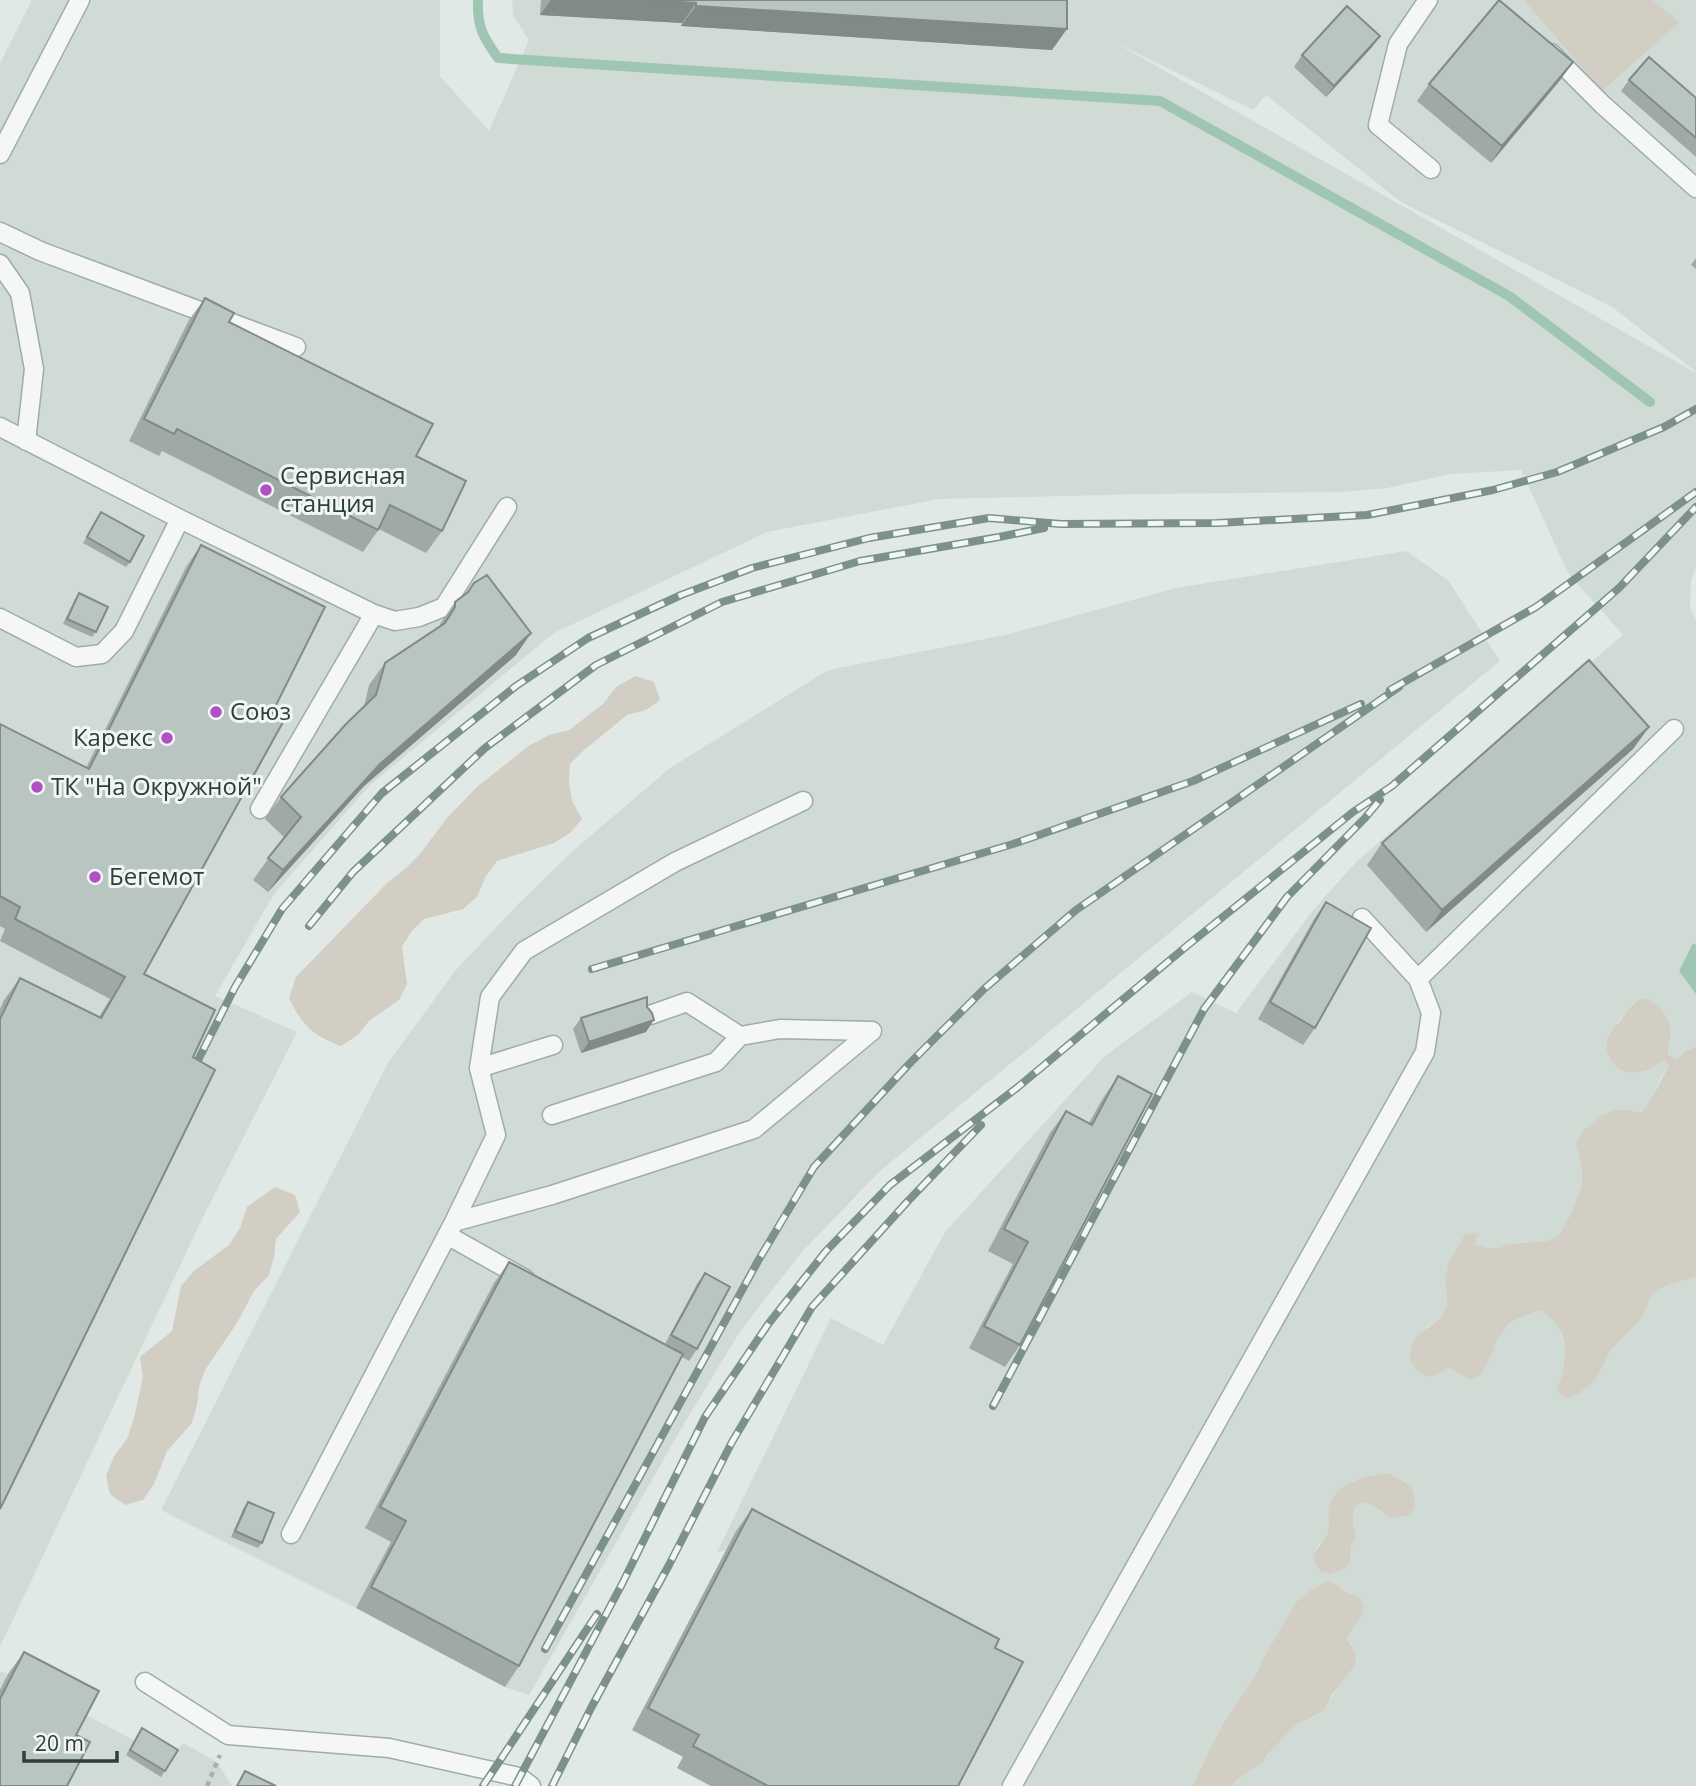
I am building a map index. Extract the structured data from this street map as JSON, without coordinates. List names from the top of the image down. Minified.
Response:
{"places":["Сервисная станция","Союз","Карекс","ТК \"На Окружной\"","Бегемот"],"scale_bar":"20 m"}
